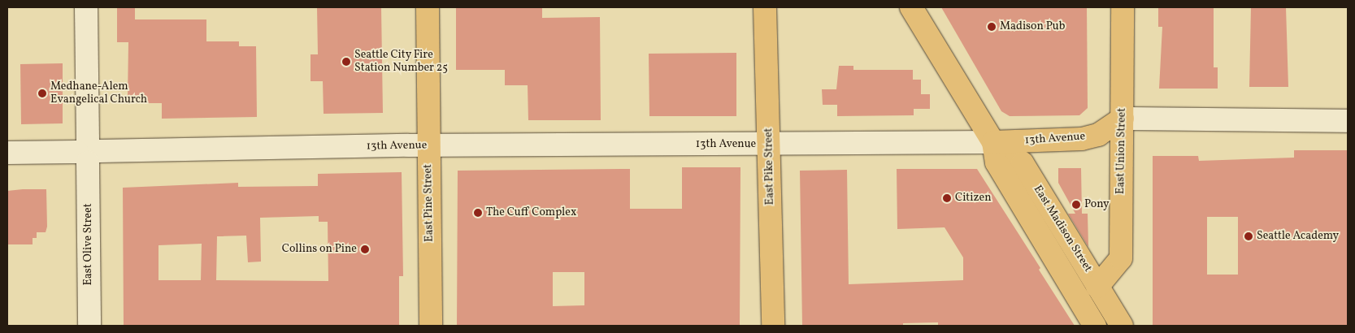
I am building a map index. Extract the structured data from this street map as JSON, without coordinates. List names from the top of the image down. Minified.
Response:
{"streets":{"main road":["13th Avenue","East Union Street","East Pike Street","East Pine Street","East Madison Street"],"street":["East Olive Street"]},"crossings":[["13th Avenue","East Union Street"],["13th Avenue","East Pike Street"],["13th Avenue","East Pine Street"],["13th Avenue","East Madison Street"],["13th Avenue","East Olive Street"],["East Union Street","East Madison Street"]],"places":["Madison Pub","Seattle City Fire Station Number 25","Medhane-Alem Evangelical Church","Citizen","Pony","The Cuff Complex","Seattle Academy","Collins on Pine"]}
